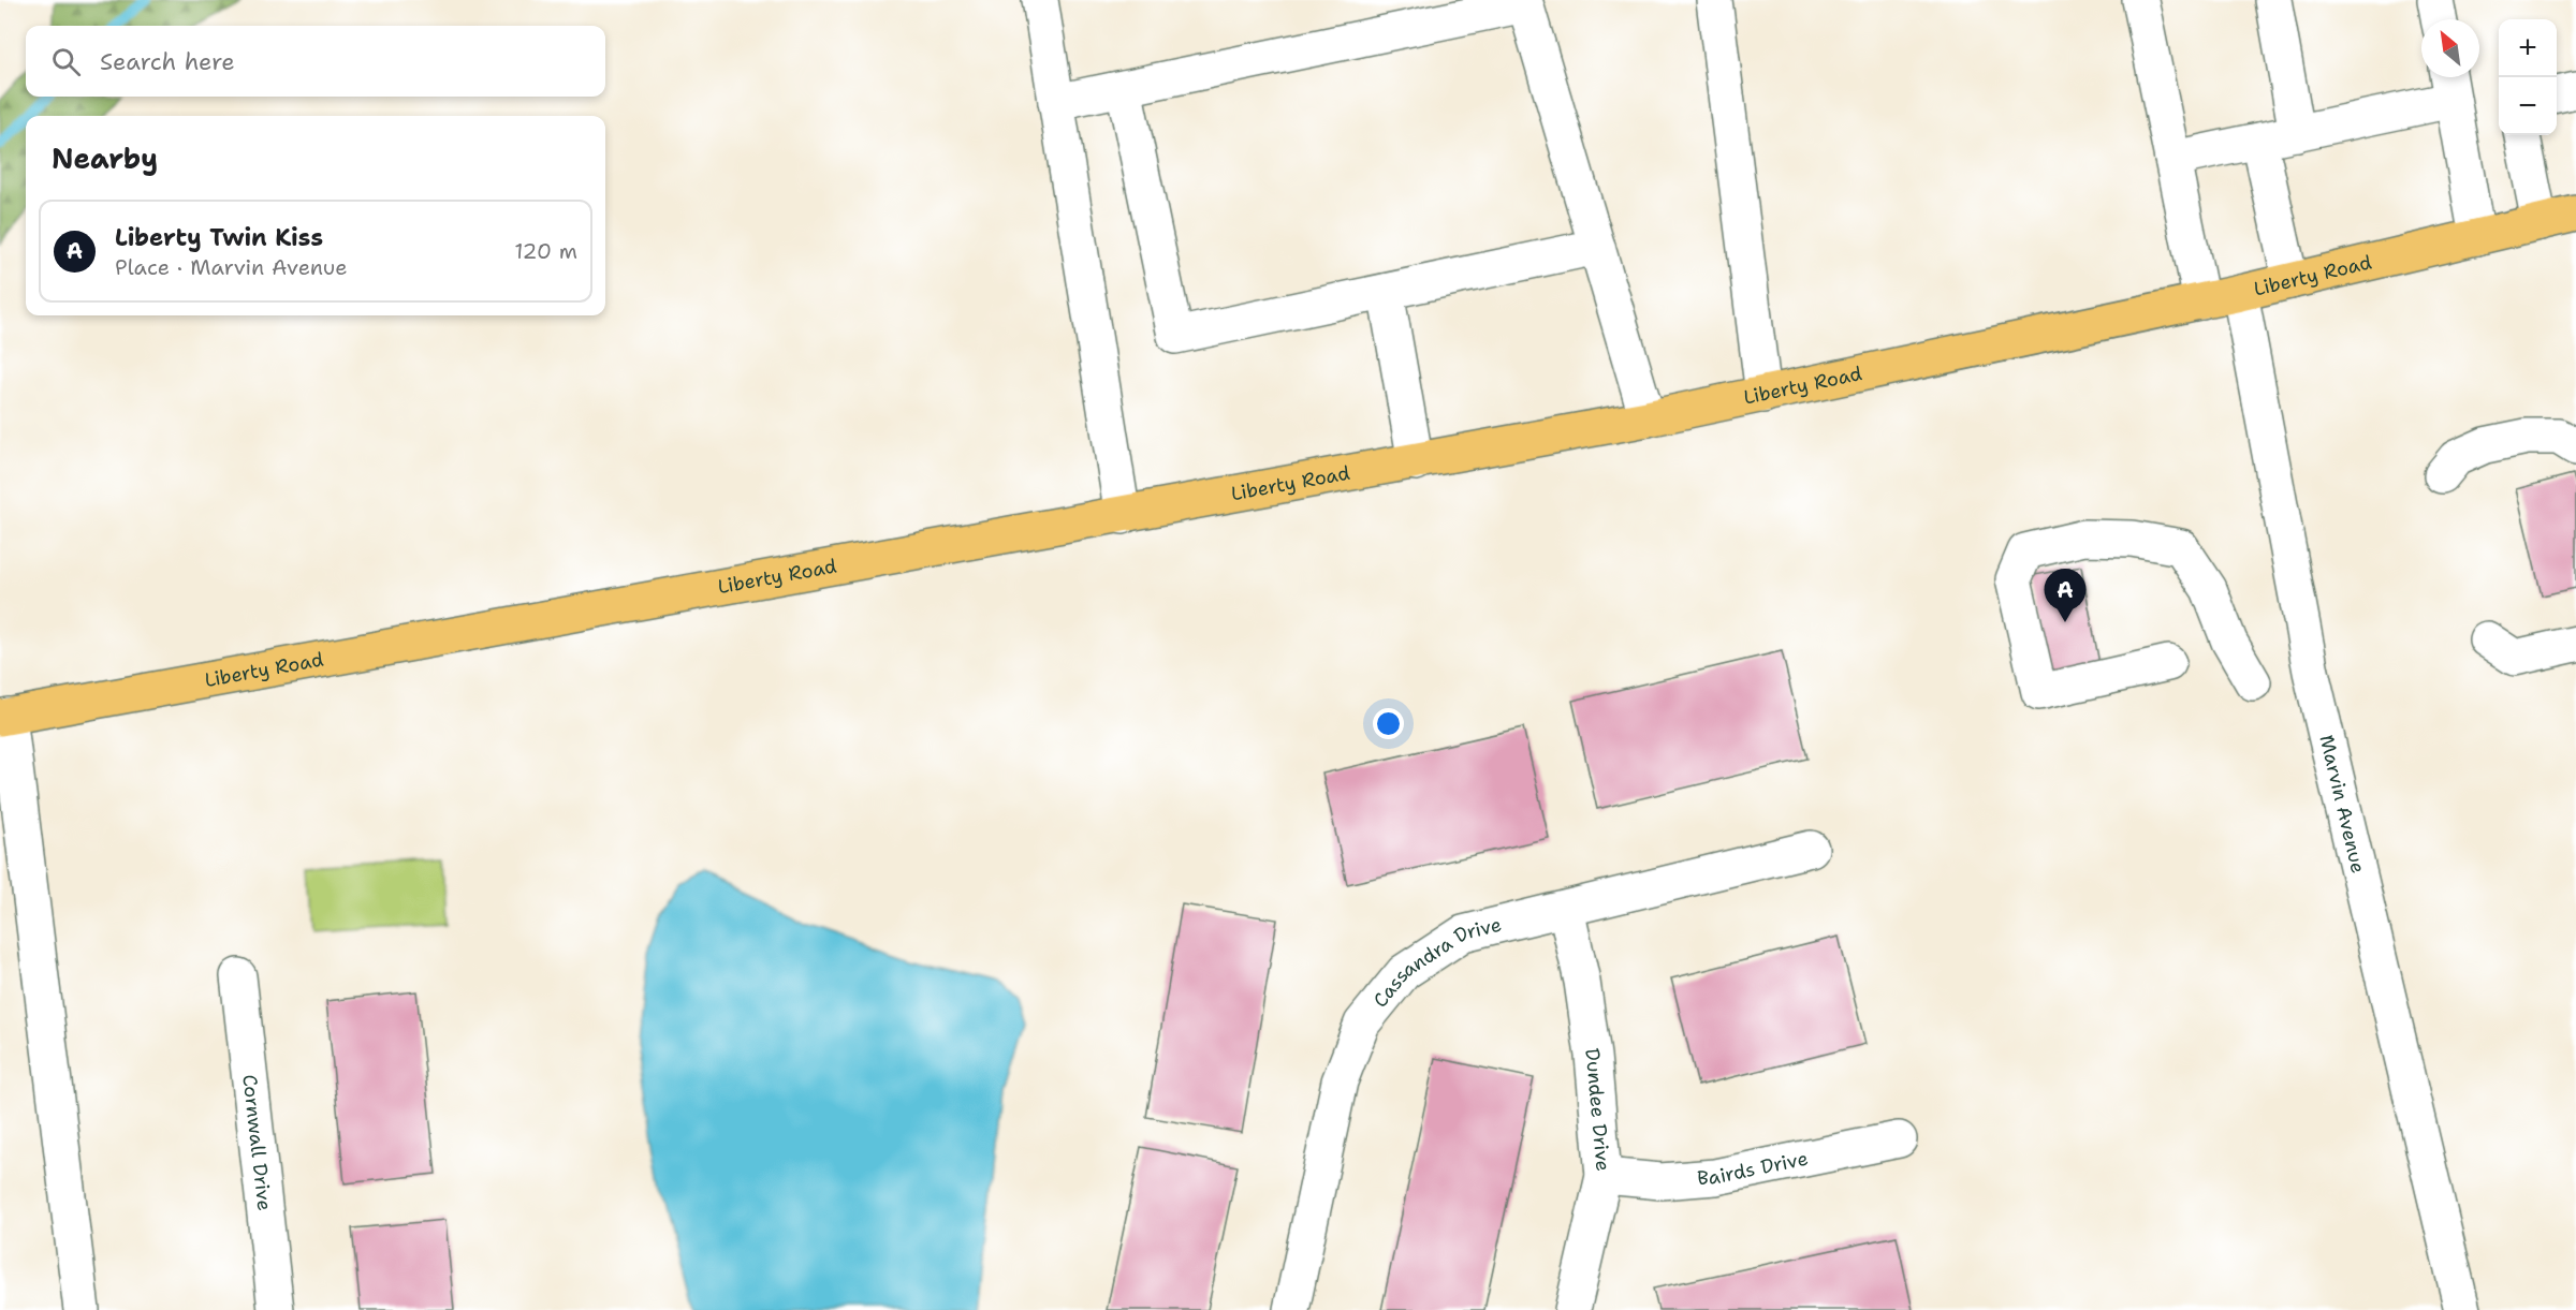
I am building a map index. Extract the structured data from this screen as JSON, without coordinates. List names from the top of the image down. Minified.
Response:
{"streets":{"main road":["Liberty Road"],"street":["Marvin Avenue","Cassandra Drive","Dundee Drive","Cornwall Drive","Bairds Drive"]},"crossings":[["Liberty Road","Marvin Avenue"],["Cassandra Drive","Dundee Drive"],["Dundee Drive","Bairds Drive"]],"north":"top left","page":{"map_buttons":["+","−"],"search":"Search here","heading":"Nearby","list":[{"mark":"A","name":"Liberty Twin Kiss","note":"Place · Marvin Avenue","value":"120 m"}],"pins":"A"}}
